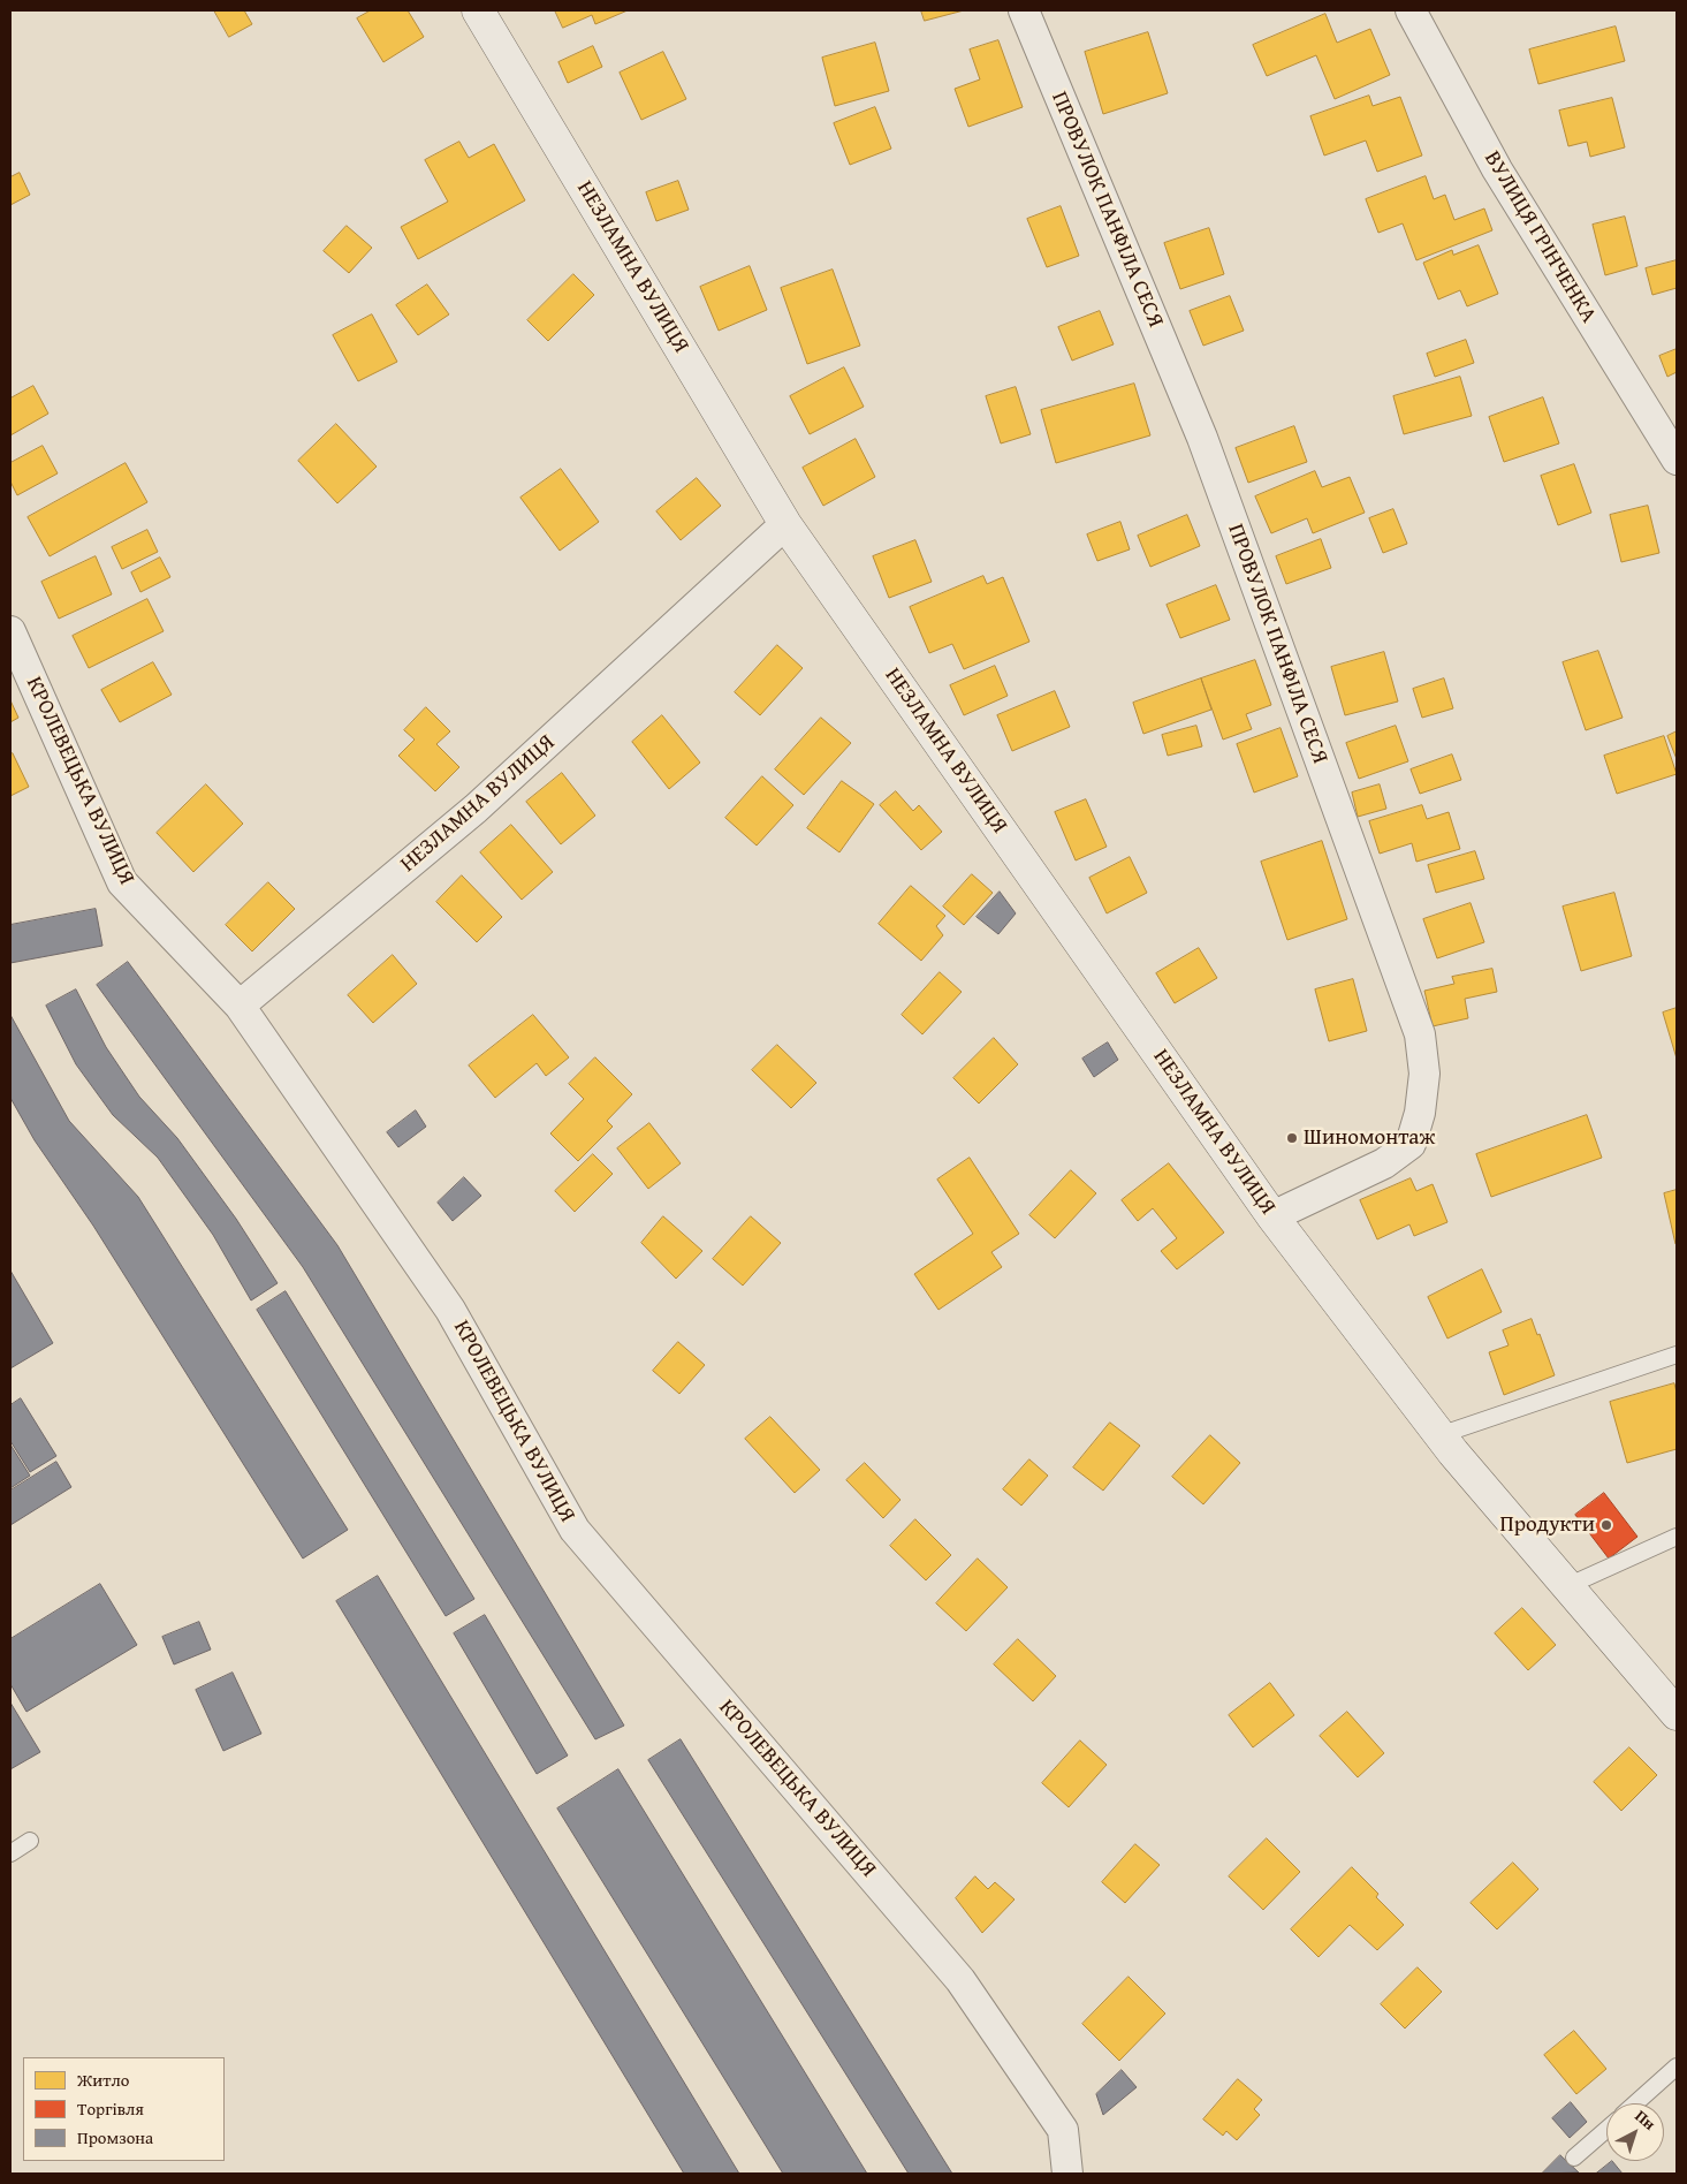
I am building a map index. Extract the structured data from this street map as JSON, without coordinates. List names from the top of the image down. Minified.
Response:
{"streets":{"street":["ПРОВУЛОК ПАНФІЛА СЕСЯ","ВУЛИЦЯ ГРІНЧЕНКА","НЕЗЛАМНА ВУЛИЦЯ","КРОЛЕВЕЦЬКА ВУЛИЦЯ"]},"crossings":[["ПРОВУЛОК ПАНФІЛА СЕСЯ","НЕЗЛАМНА ВУЛИЦЯ"],["НЕЗЛАМНА ВУЛИЦЯ","КРОЛЕВЕЦЬКА ВУЛИЦЯ"]],"places":["Шиномонтаж","Продукти"],"legend":["Житло","Торгівля","Промзона"],"north":"top right"}
